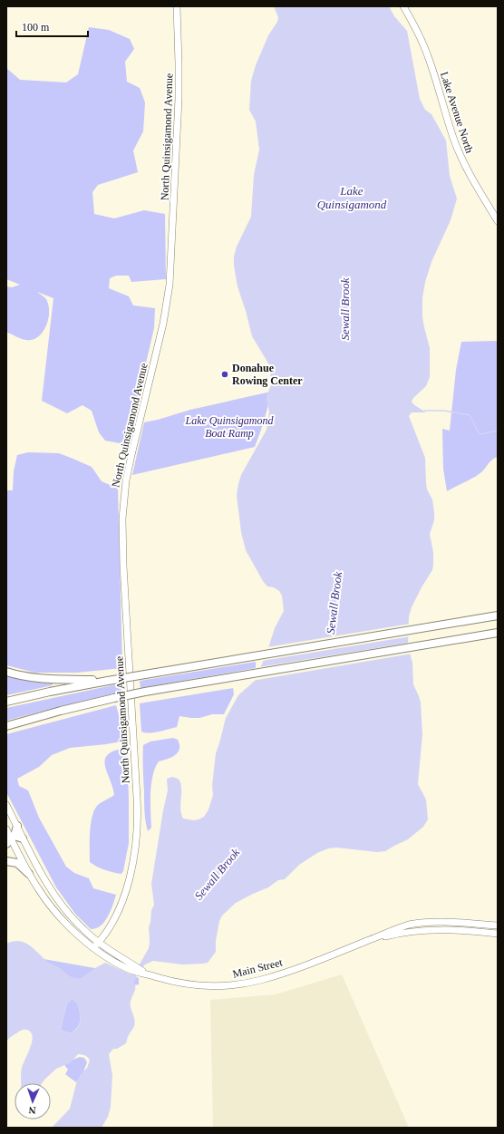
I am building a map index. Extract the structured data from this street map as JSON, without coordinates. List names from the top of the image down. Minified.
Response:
{"streets":{"main road":["Lake Avenue North","North Quinsigamond Avenue","Main Street"]},"crossings":[["North Quinsigamond Avenue","Main Street"]],"water":["Lake Quinsigamond","Sewall Brook"],"parks":["Lake Quinsigamond Boat Ramp"],"places":["Donahue Rowing Center"],"scale_bar":"100 m","north":"bottom"}
